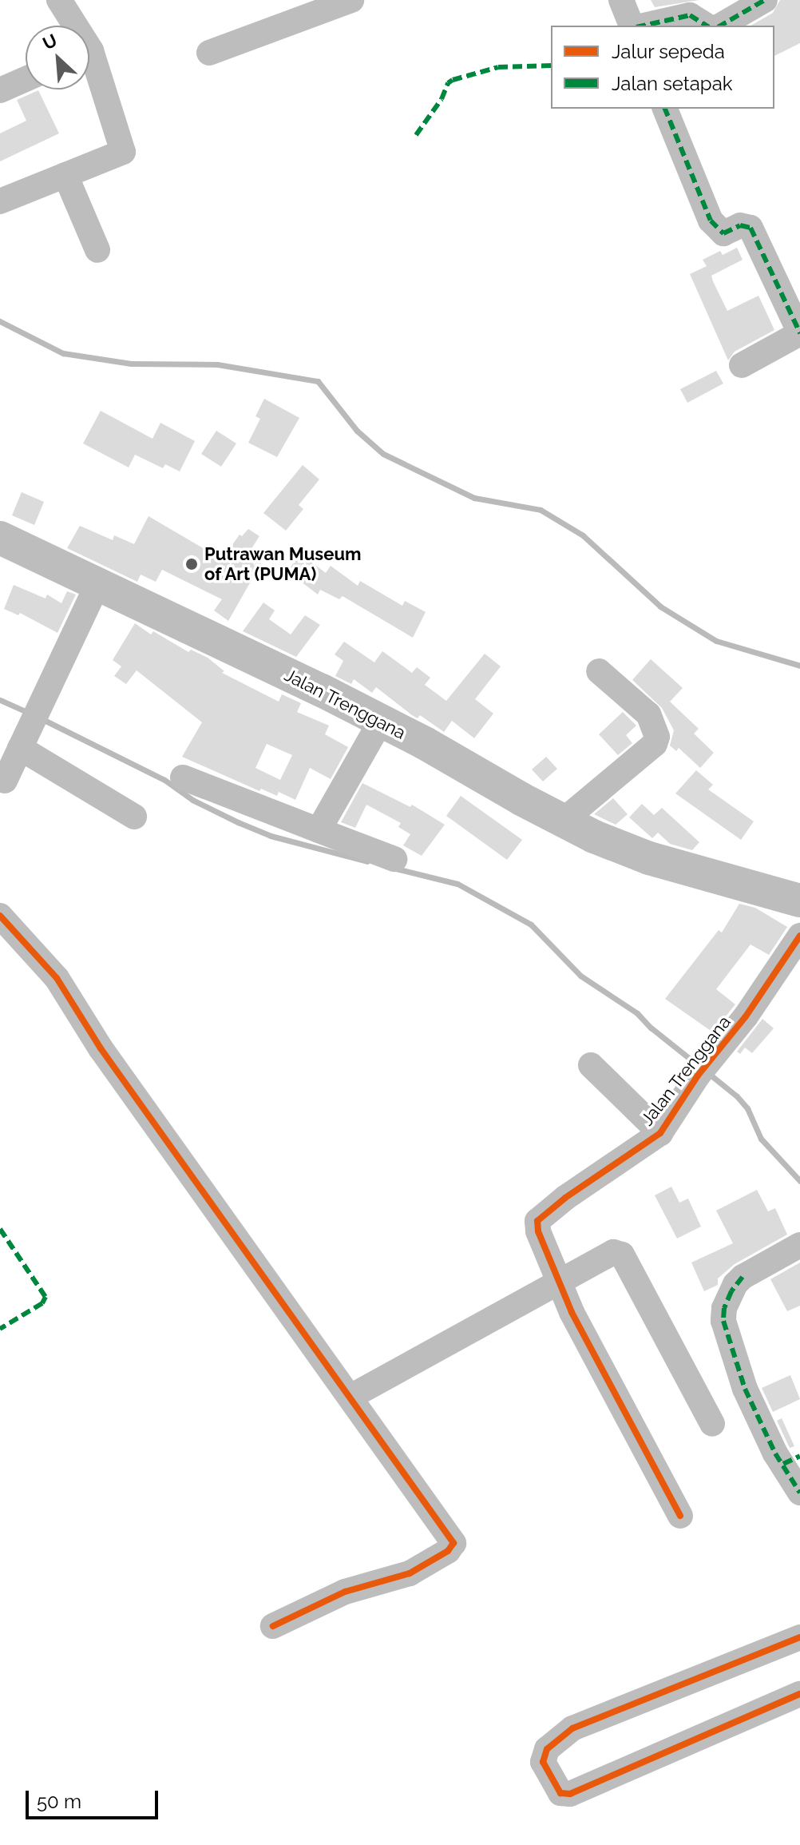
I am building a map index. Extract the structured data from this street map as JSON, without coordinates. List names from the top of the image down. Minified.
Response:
{"streets":{"main road":["Jalan Trenggana"]},"places":["Putrawan Museum of Art (PUMA)"],"legend":["Jalur sepeda","Jalan setapak"],"scale_bar":"50 m","north":"top left"}
